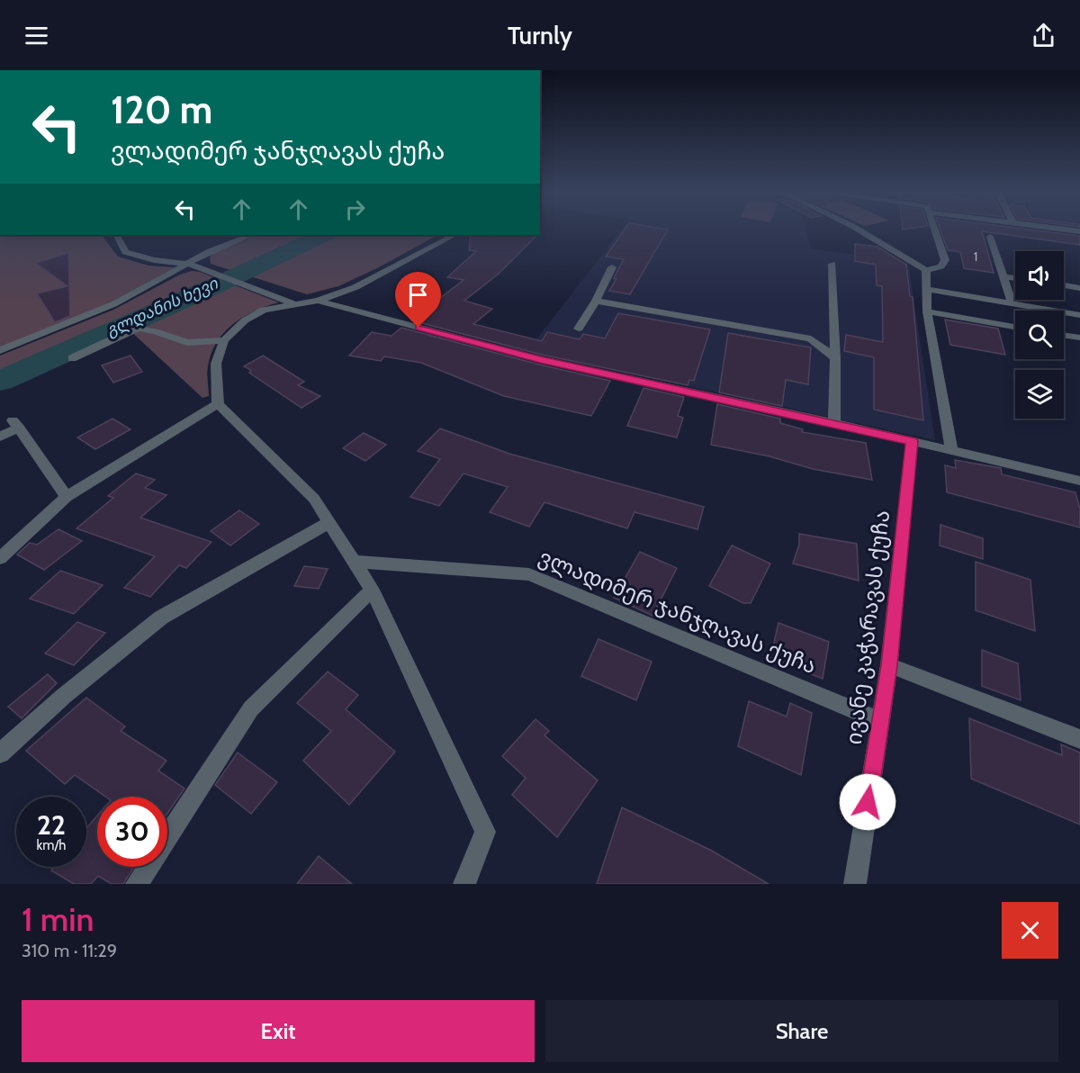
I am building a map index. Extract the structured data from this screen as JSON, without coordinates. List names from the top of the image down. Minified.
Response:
{"streets":{"street":["ვლადიმერ ჯანჯღავას ქუჩა","ივანე კაჭარავას ქუჩა"]},"crossings":[["ვლადიმერ ჯანჯღავას ქუჩა","ივანე კაჭარავას ქუჩა"]],"water":["გლდანის ხევი"],"house_numbers":["1"],"page":{"header":"Turnly","turn":["120 m","ვლადიმერ ჯანჯღავას ქუჩა"],"speed":"22 km/h","limit":"30","heading":["1 min","310 m · 11:29"],"buttons":["Exit","Share"]}}
